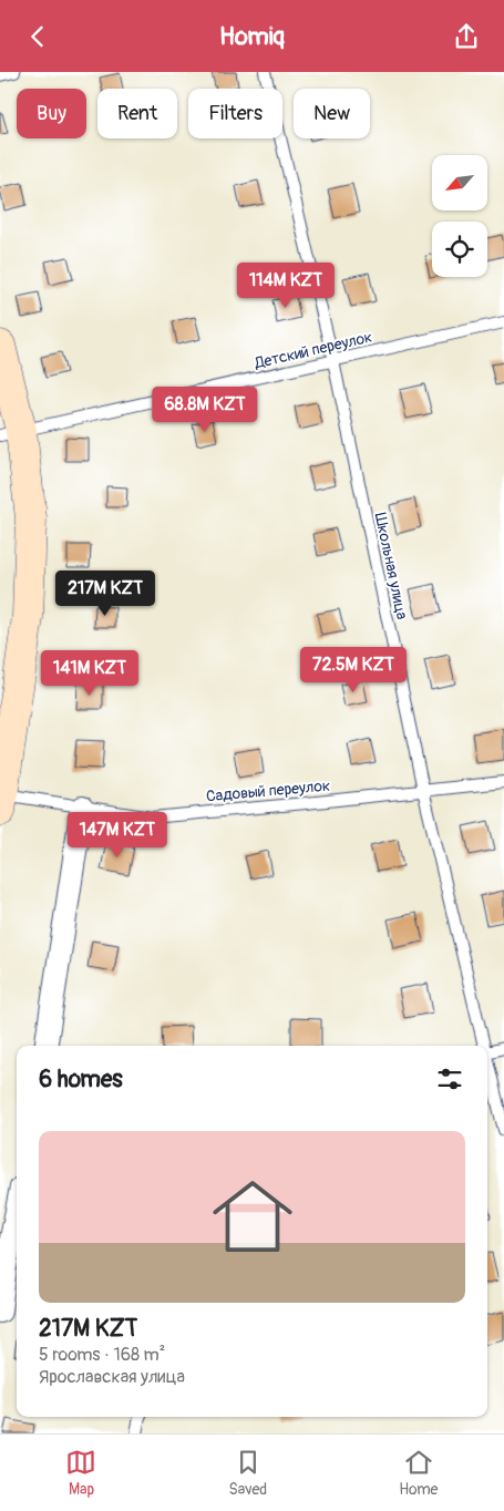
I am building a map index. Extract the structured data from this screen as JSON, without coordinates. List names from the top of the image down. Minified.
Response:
{"streets":{"lane":["Детский переулок","Школьная улица","Садовый переулок"]},"crossings":[["Детский переулок","Школьная улица"],["Школьная улица","Садовый переулок"]],"north":"bottom left","page":{"header":"Homiq","chip":["Buy","Rent","Filters","New"],"price":["114M KZT","68.8M KZT","217M KZT","72.5M KZT","141M KZT","147M KZT"],"heading":"6 homes","list":[{"name":"217M KZT","note":"5 rooms · 168 m² · Ярославская улица"}],"tabs":["Map","Saved","Home"]}}
